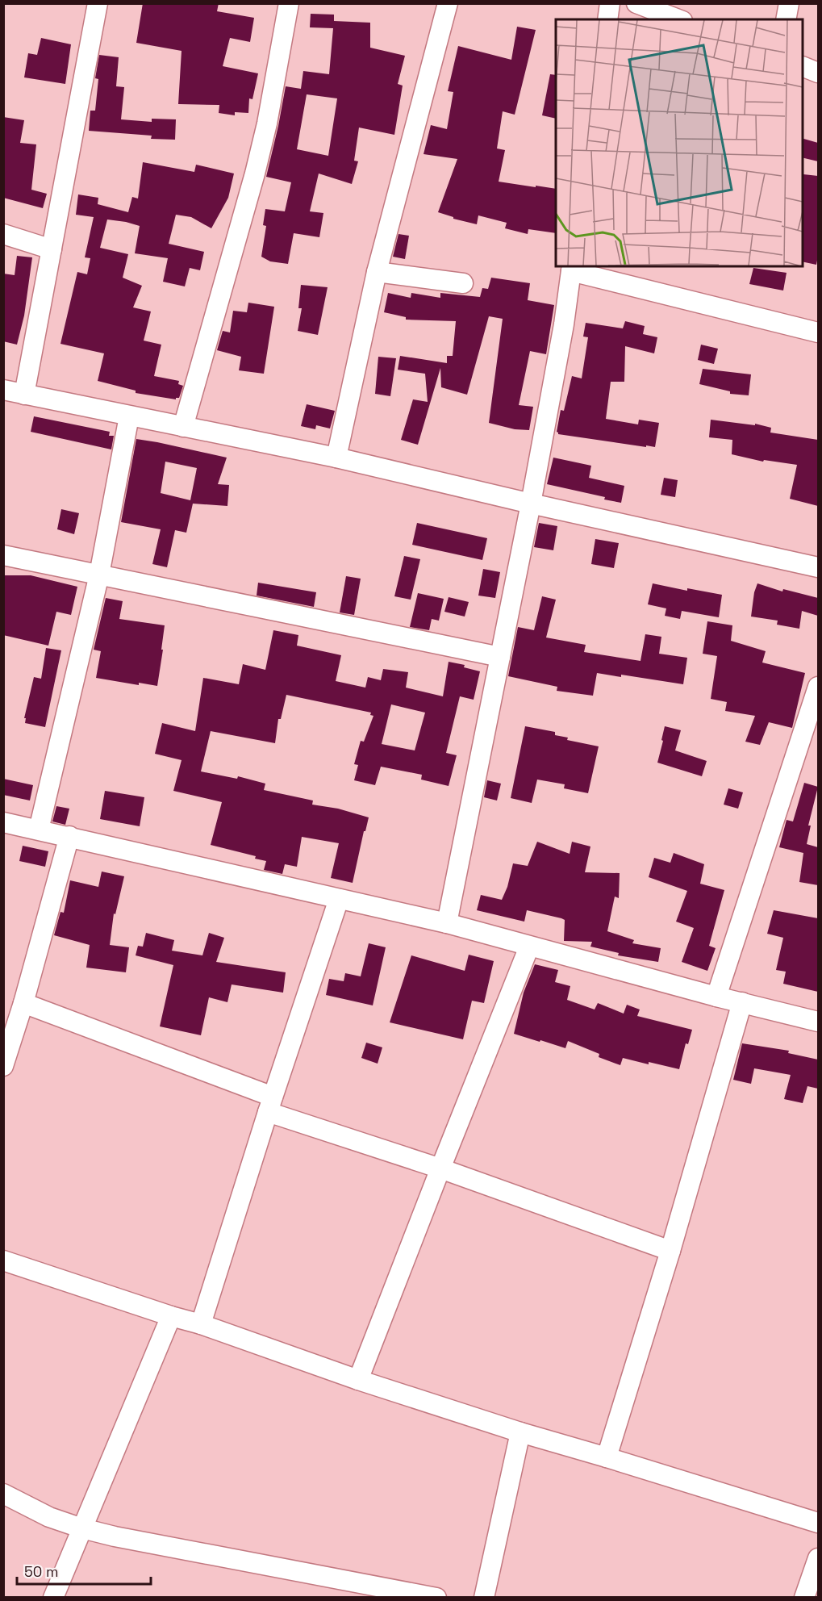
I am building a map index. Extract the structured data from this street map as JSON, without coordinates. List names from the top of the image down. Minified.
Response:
{"scale_bar":"50 m"}
